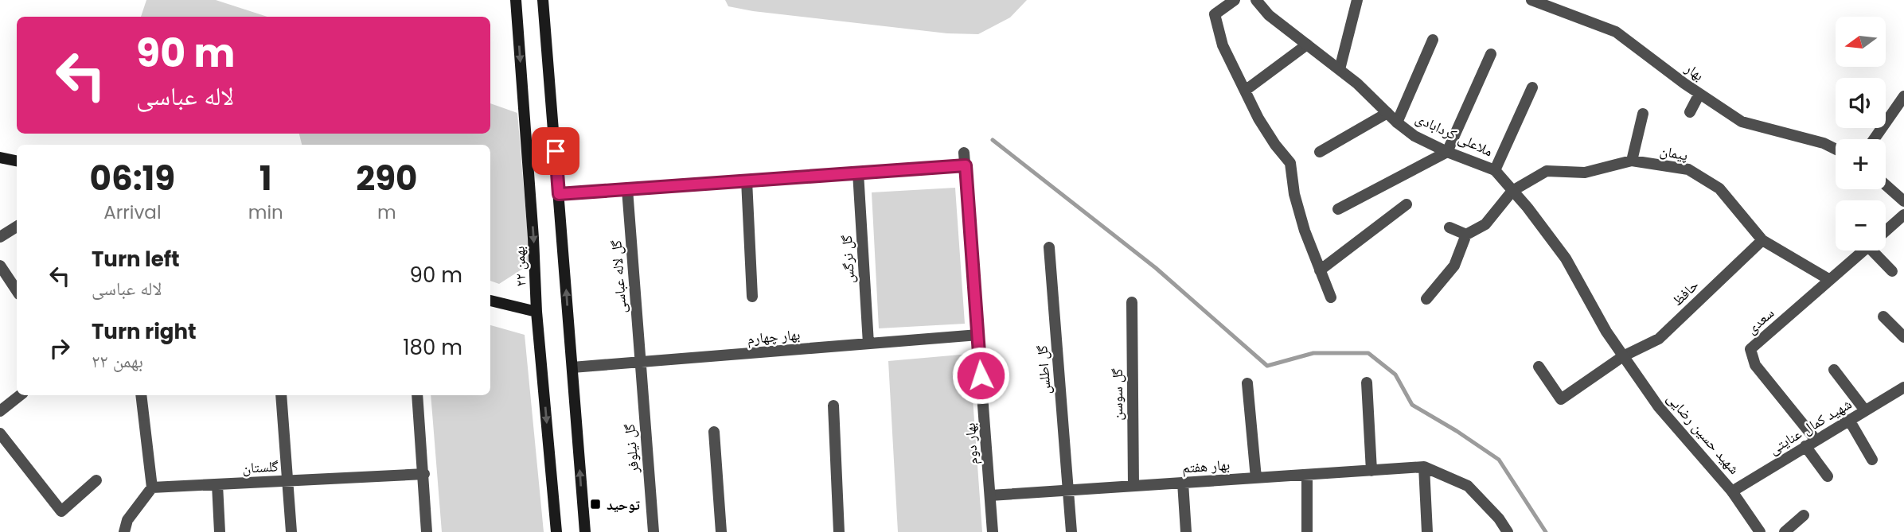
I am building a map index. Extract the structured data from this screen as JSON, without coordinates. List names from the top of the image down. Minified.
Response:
{"streets":{"main road":["۲۲ بهمن"],"street":["بهار","ملاعلی کردابادی","پیمان","گل نرگس","گل لاله عباسی","حافظ","سعدی","بهار چهارم","گل اطلس","گل سوسن","شهید کمال عنایتی","شهید حسین رضایی","بهار دوم","گل نیلوفر","بهار هفتم","گلستان"]},"crossings":[["ملاعلی کردابادی","پیمان"],["ملاعلی کردابادی","حافظ"],["ملاعلی کردابادی","شهید حسین رضایی"],["پیمان","حافظ"],["پیمان","سعدی"],["گل نرگس","بهار چهارم"],["گل نرگس","بهار دوم"],["گل لاله عباسی","بهار چهارم"],["گل لاله عباسی","گل نیلوفر"],["حافظ","شهید حسین رضایی"],["سعدی","شهید کمال عنایتی"],["بهار چهارم","بهار دوم"],["بهار چهارم","گل نیلوفر"],["گل اطلس","بهار هفتم"],["گل سوسن","بهار هفتم"],["شهید کمال عنایتی","شهید حسین رضایی"],["بهار دوم","بهار هفتم"]],"places":{"transit":["توحید"]},"north":"left","page":{"map_buttons":["+","−"],"turn":["90 m","لاله عباسی"],"eta":["06:19","Arrival","1","min","290","m"],"list":[{"name":"Turn left","note":"لاله عباسی","value":"90 m"},{"name":"Turn right","note":"۲۲ بهمن","value":"180 m"}]}}
